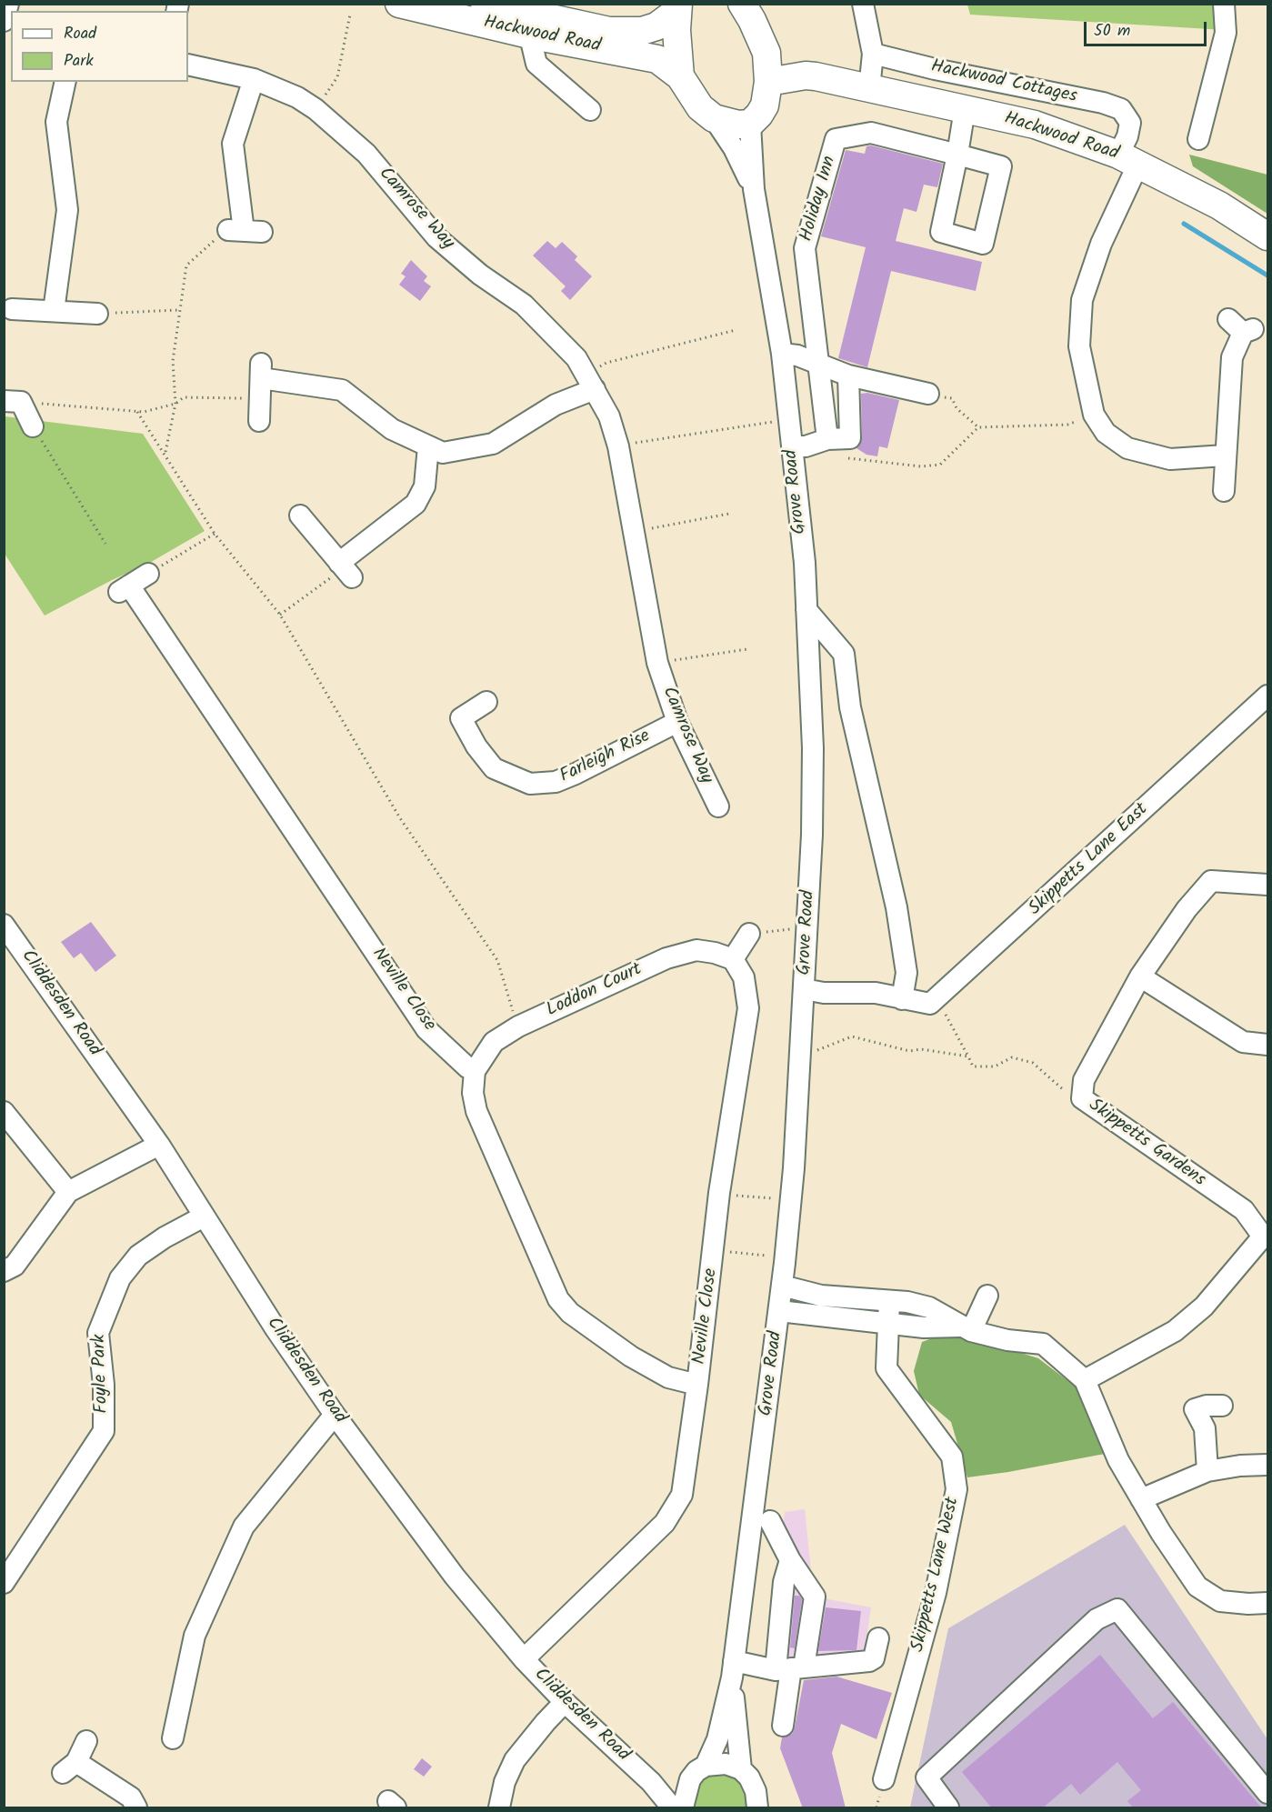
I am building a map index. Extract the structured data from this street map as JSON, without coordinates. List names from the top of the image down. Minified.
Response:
{"streets":{"main road":["Hackwood Road"],"street":["Hackwood Cottages","Holiday Inn","Camrose Way","Grove Road","Farleigh Rise","Skippetts Lane East","Neville Close","Loddon Court","Cliddesden Road","Skippetts Gardens","Foyle Park","Skippetts Lane West"]},"crossings":[["Hackwood Road","Hackwood Cottages"],["Hackwood Road","Holiday Inn"],["Camrose Way","Farleigh Rise"],["Neville Close","Loddon Court"],["Neville Close","Cliddesden Road"],["Cliddesden Road","Foyle Park"]],"legend":["Road","Park"],"scale_bar":"50 m"}
